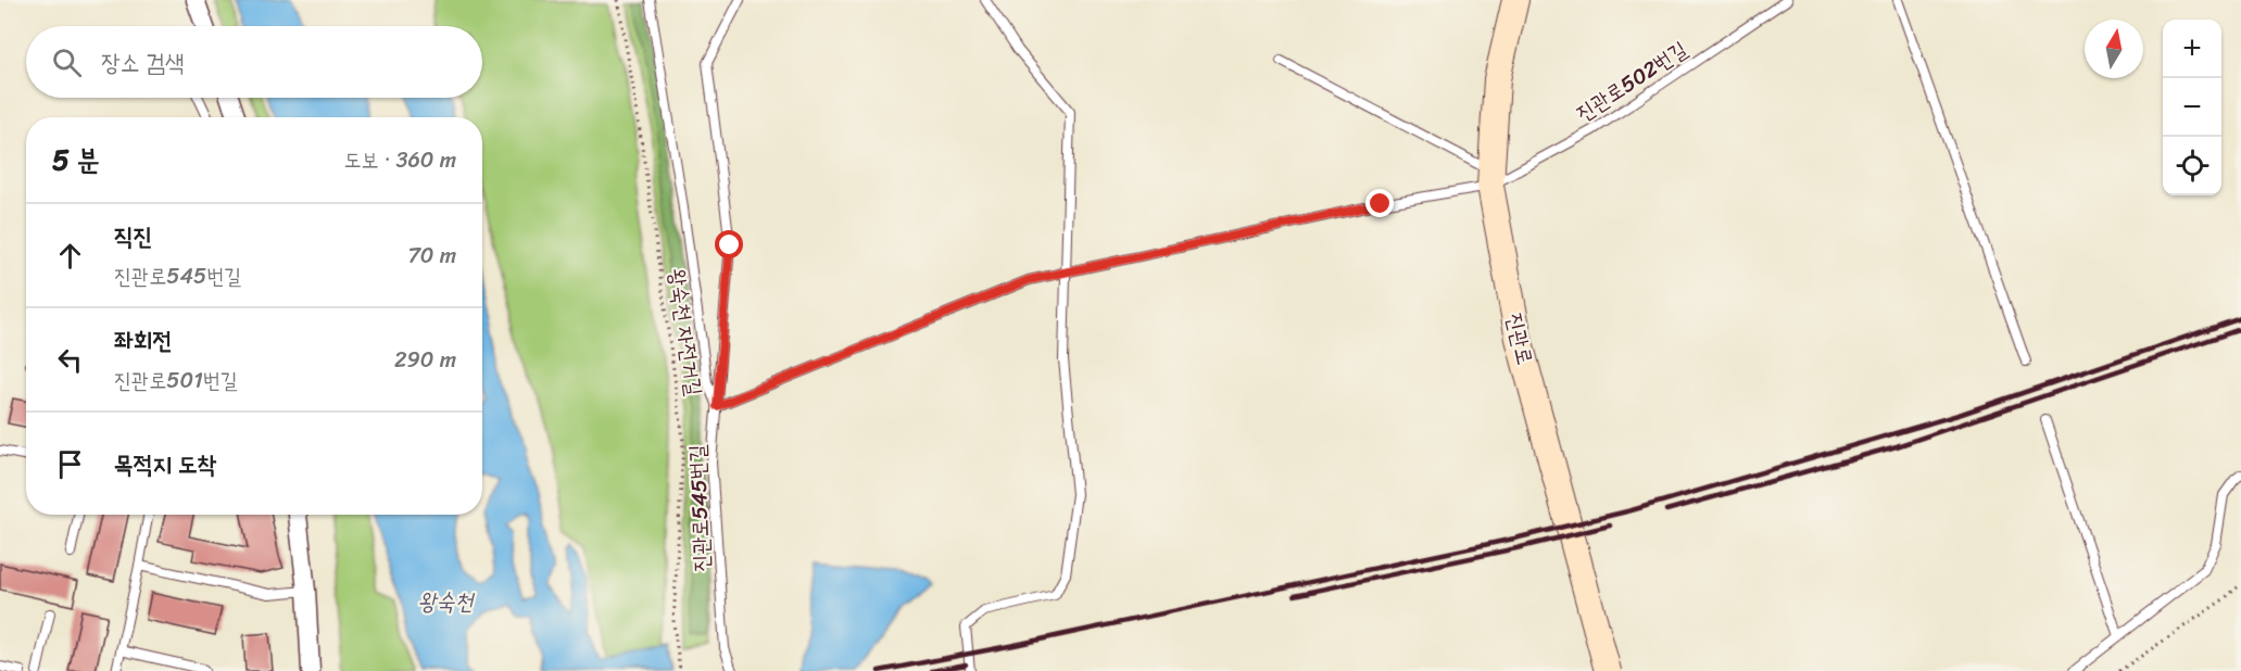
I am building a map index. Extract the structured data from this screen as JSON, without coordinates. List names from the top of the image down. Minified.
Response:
{"streets":{"street":["진관로"],"lane":["진관로502번길","진관로545번길"],"path":["왕숙천 자전거길"]},"crossings":[["진관로502번길","진관로"],["진관로502번길","진관로545번길"]],"water":["왕숙천"],"north":"top","page":{"map_buttons":["+","−"],"search":"장소 검색","heading":["5 분","도보 · 360 m"],"list":[["직진","진관로545번길","70 m"],["좌회전","진관로501번길","290 m"],"목적지 도착"]}}
